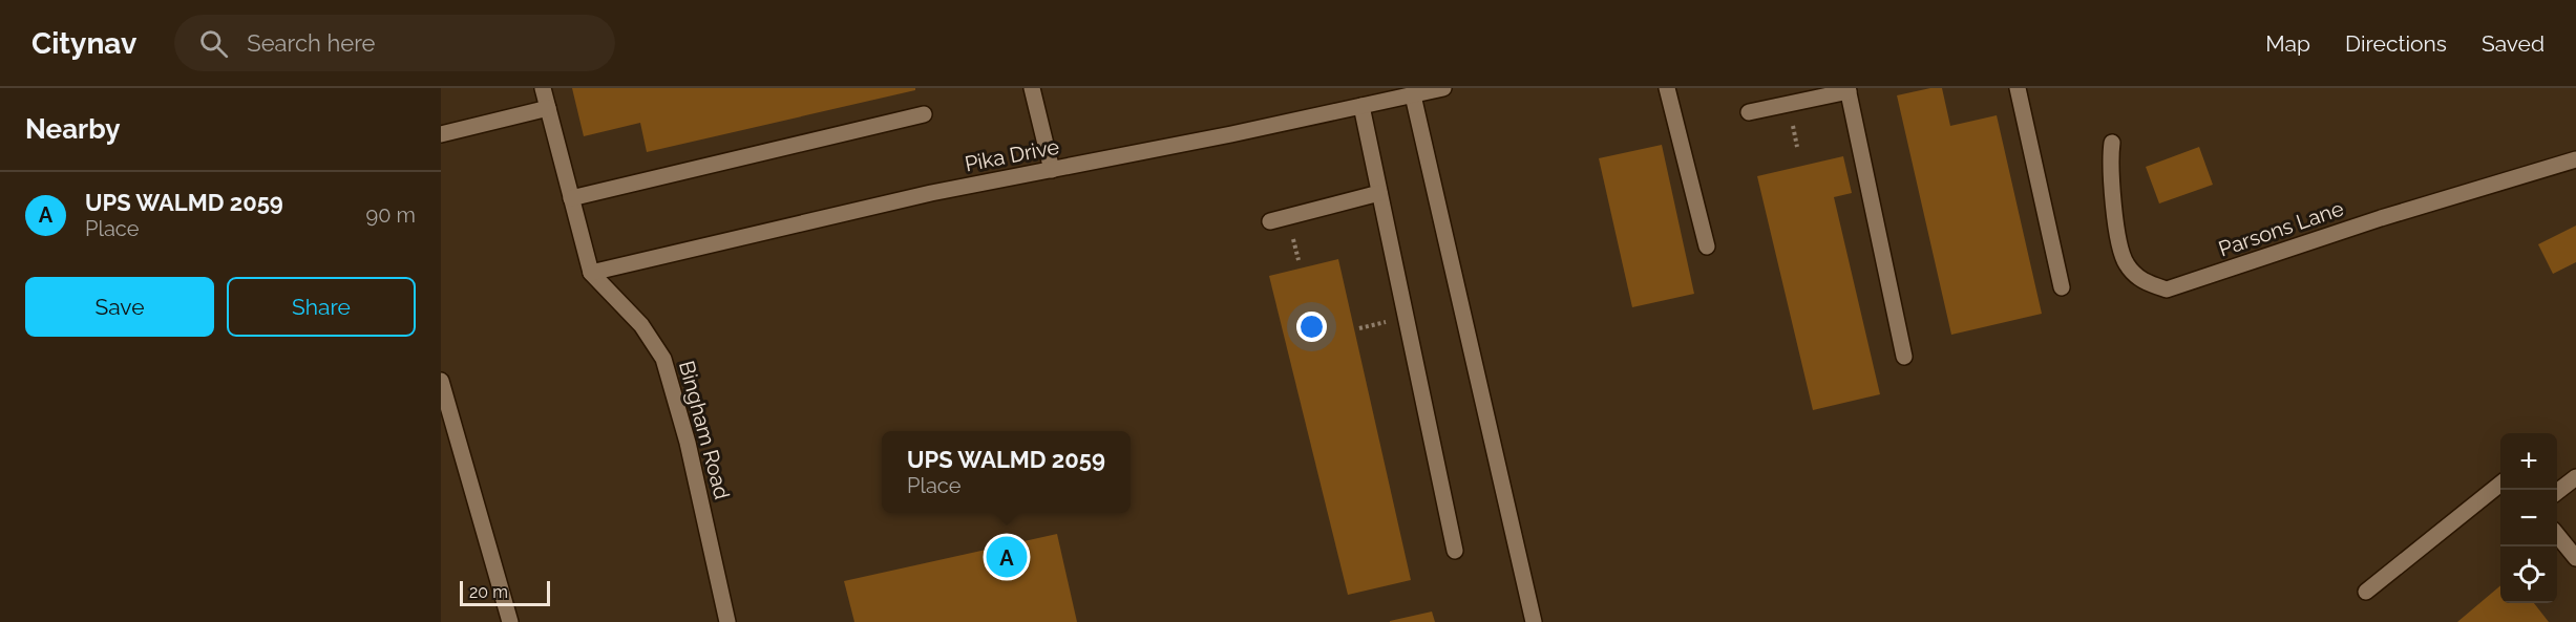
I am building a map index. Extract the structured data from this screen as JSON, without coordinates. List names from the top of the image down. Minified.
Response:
{"streets":{"street":["Pika Drive","Parsons Lane","Bingham Road"]},"crossings":[["Pika Drive","Bingham Road"]],"scale_bar":"20 m","page":{"header":"Citynav","search":"Search here","nav":["Map","Directions","Saved"],"heading":"Nearby","list":[{"mark":"A","name":"UPS WALMD 2059","note":"Place","value":"90 m"}],"buttons":["Save","Share"],"popup":["UPS WALMD 2059","Place"],"map_buttons":["+","−"],"pins":"A","scale":"20 m"}}
